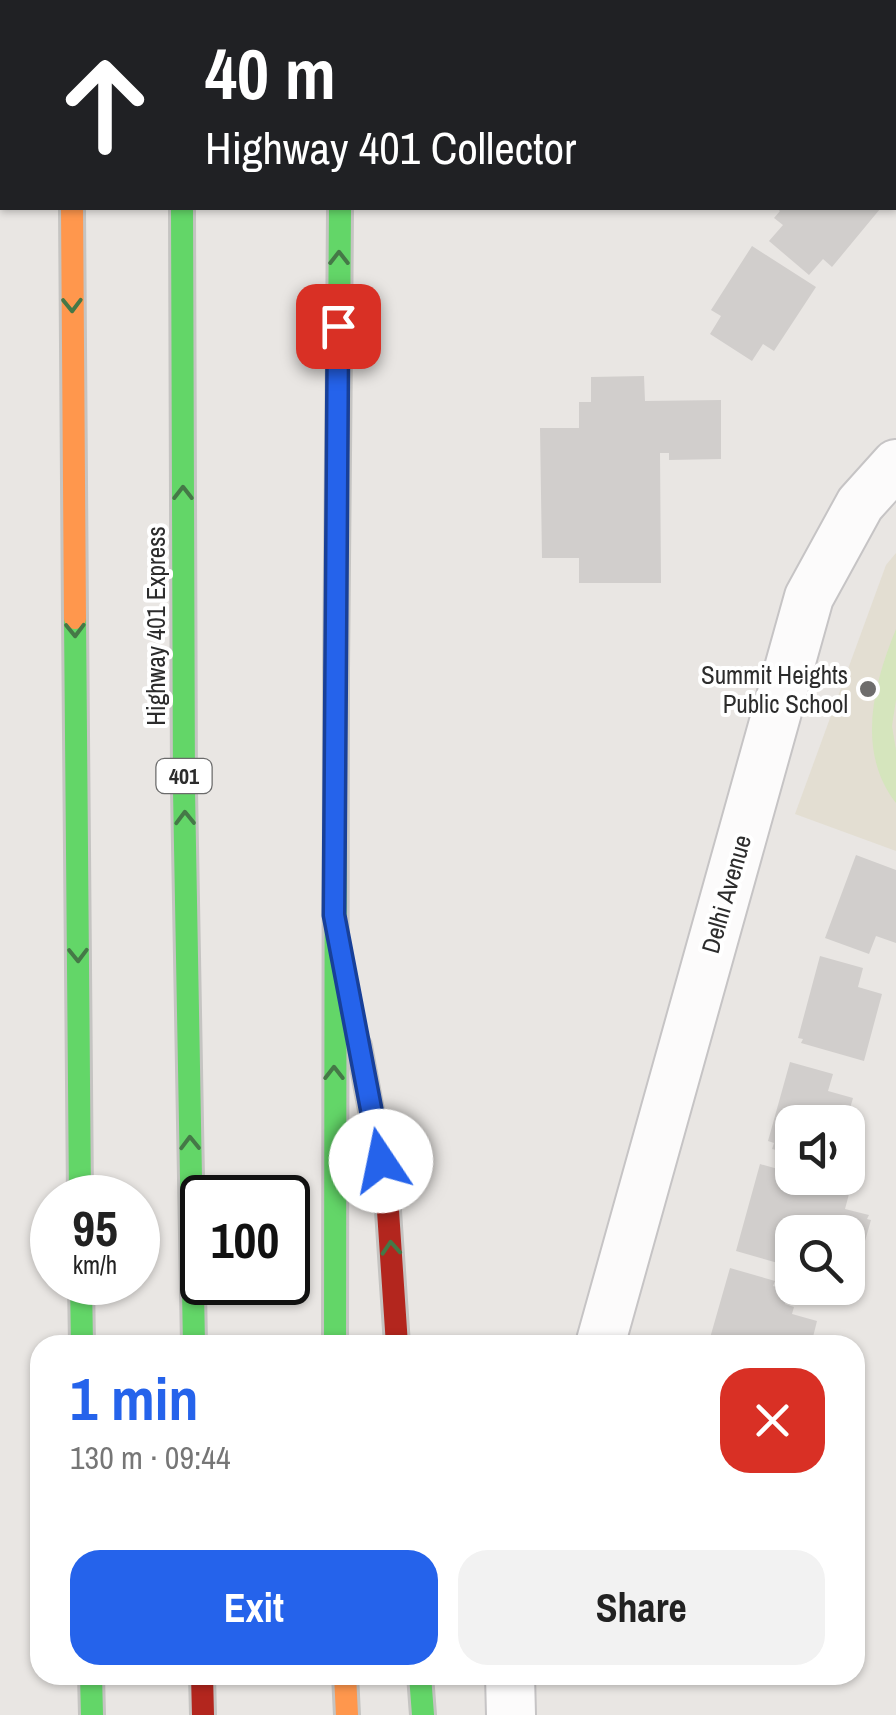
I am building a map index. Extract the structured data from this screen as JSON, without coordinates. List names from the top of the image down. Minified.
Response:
{"streets":{"highway":["Highway 401 Express","401"],"street":["Delhi Avenue"]},"places":["Summit Heights Public School"],"page":{"turn":["40 m","Highway 401 Collector"],"speed":"95 km/h","limit":"100","heading":["1 min","130 m · 09:44"],"buttons":["Exit","Share"]}}
